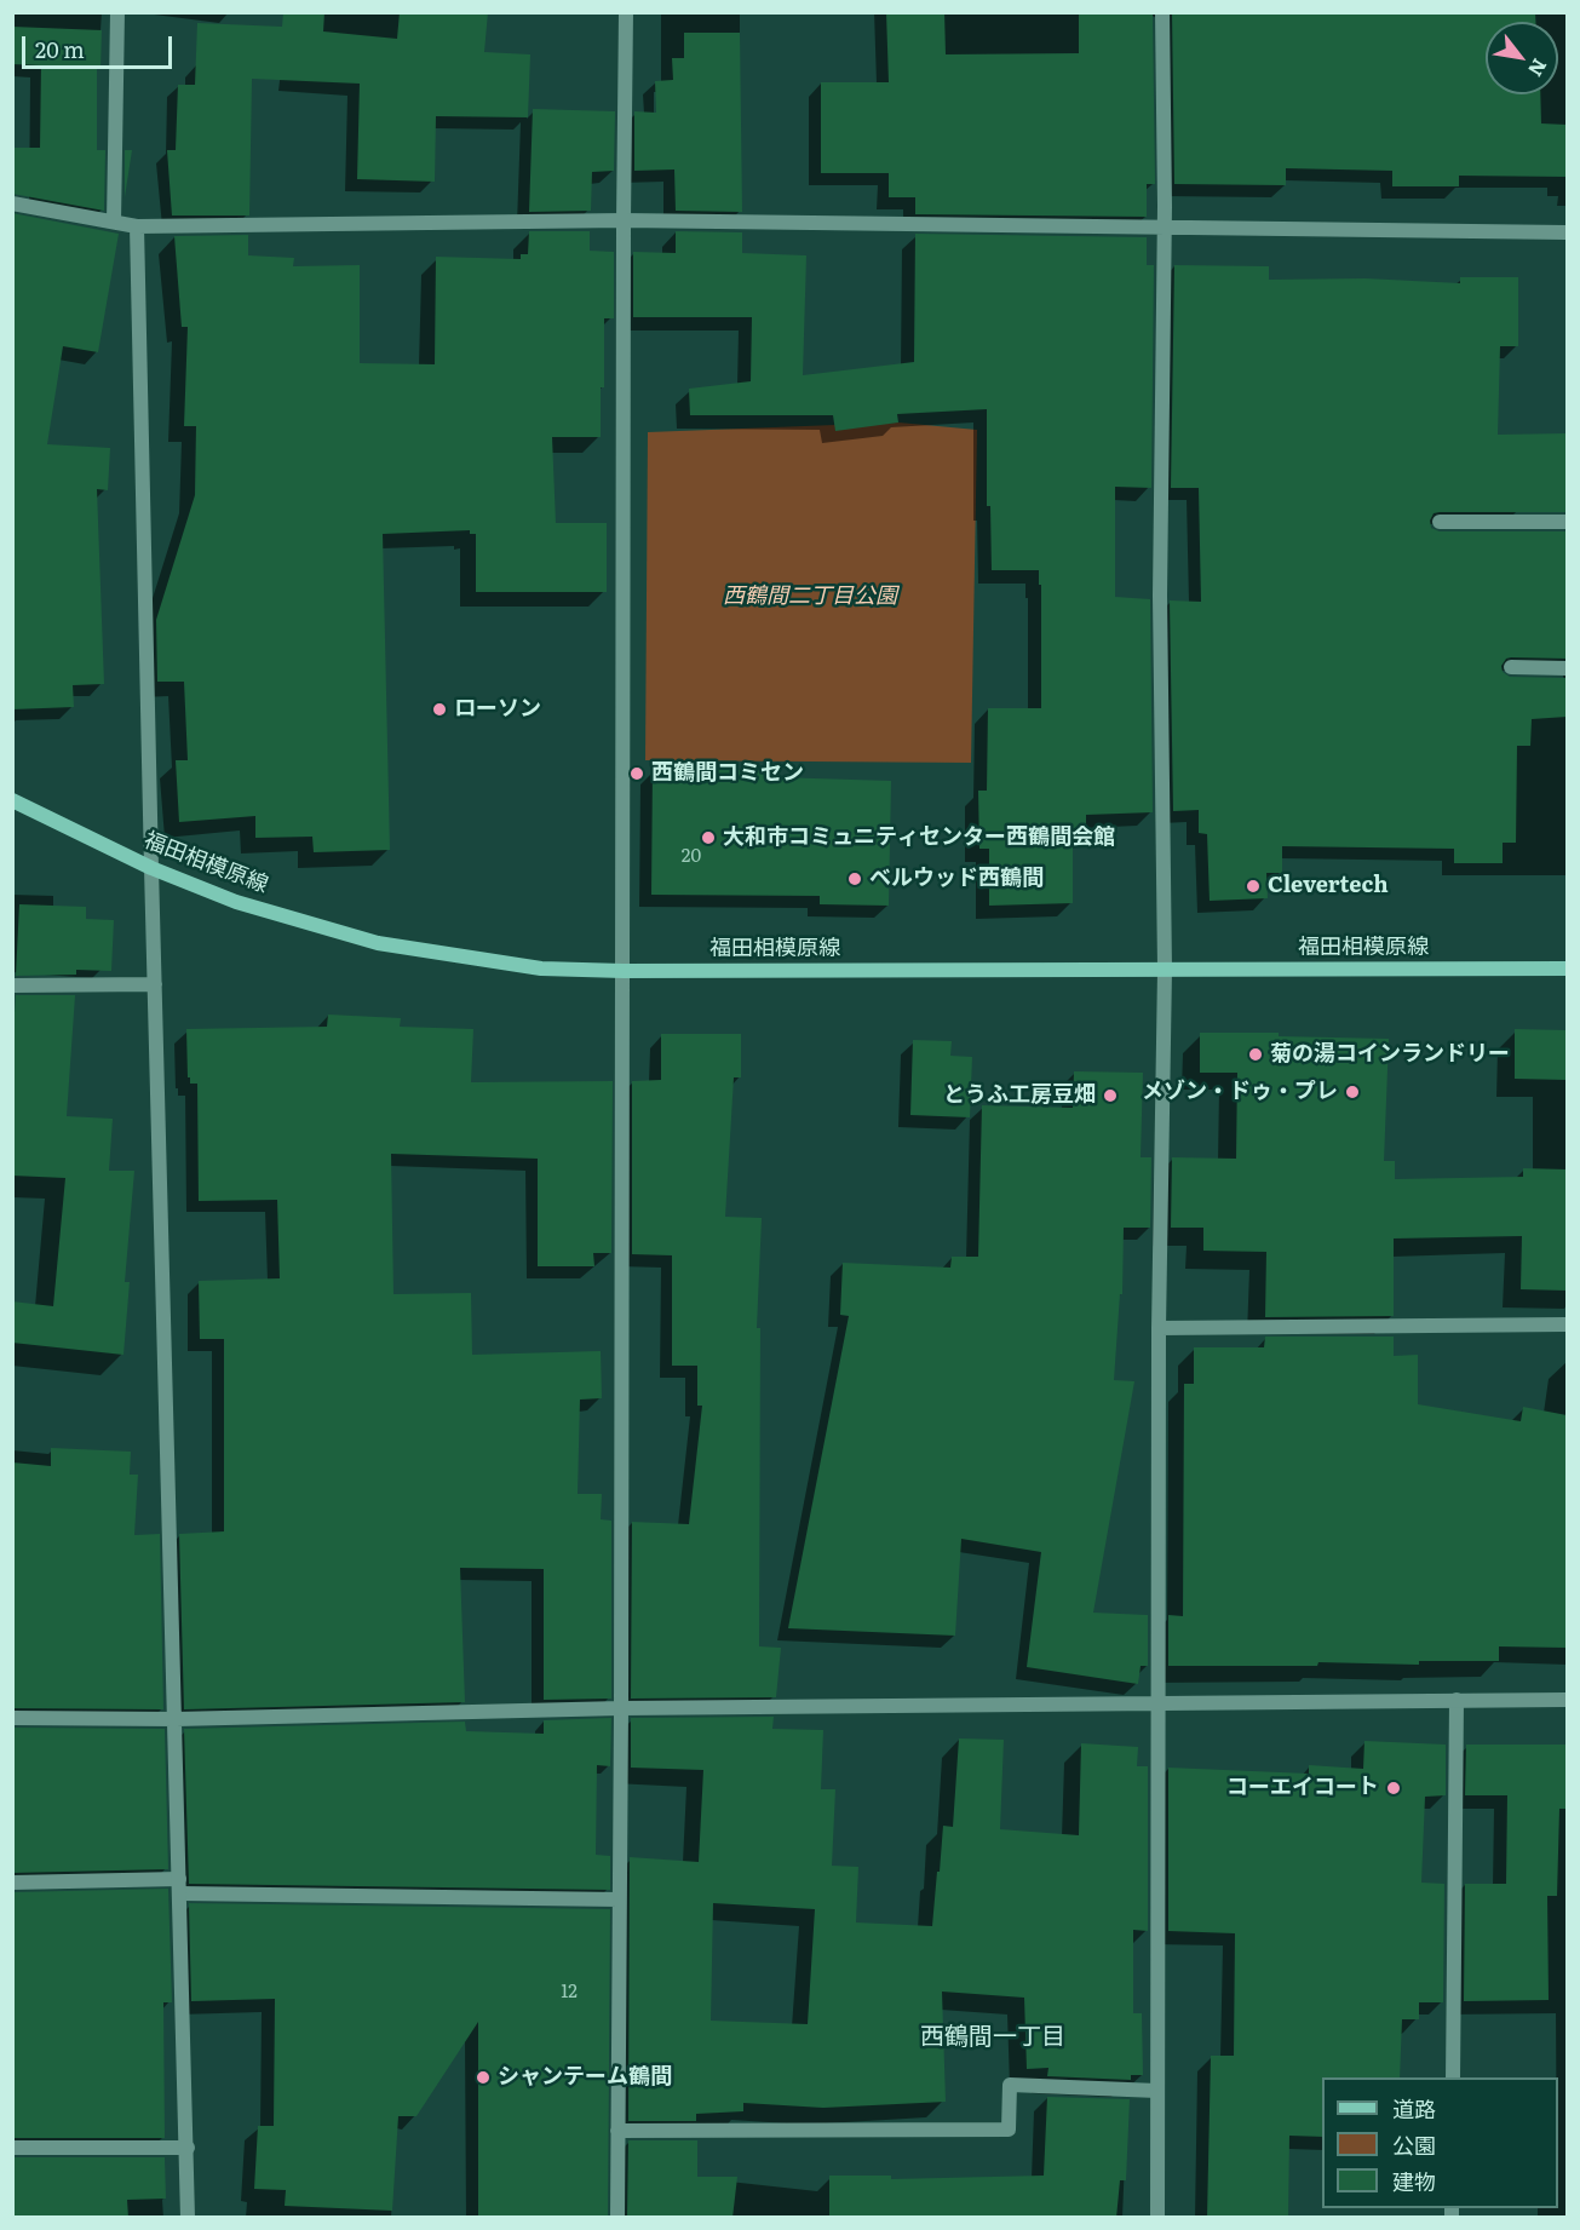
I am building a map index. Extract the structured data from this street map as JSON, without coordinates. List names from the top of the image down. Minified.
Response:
{"streets":{"street":["福田相模原線"]},"districts":["西鶴間一丁目"],"parks":["西鶴間二丁目公園"],"places":["ローソン","西鶴間コミセン","大和市コミュニティセンター西鶴間会館","ベルウッド西鶴間","Clevertech","菊の湯コインランドリー","メゾン・ドゥ・プレ","とうふ工房豆畑","コーエイコート","シャンテーム鶴間"],"house_numbers":["20","12"],"legend":["道路","公園","建物"],"scale_bar":"20 m","north":"bottom right"}
